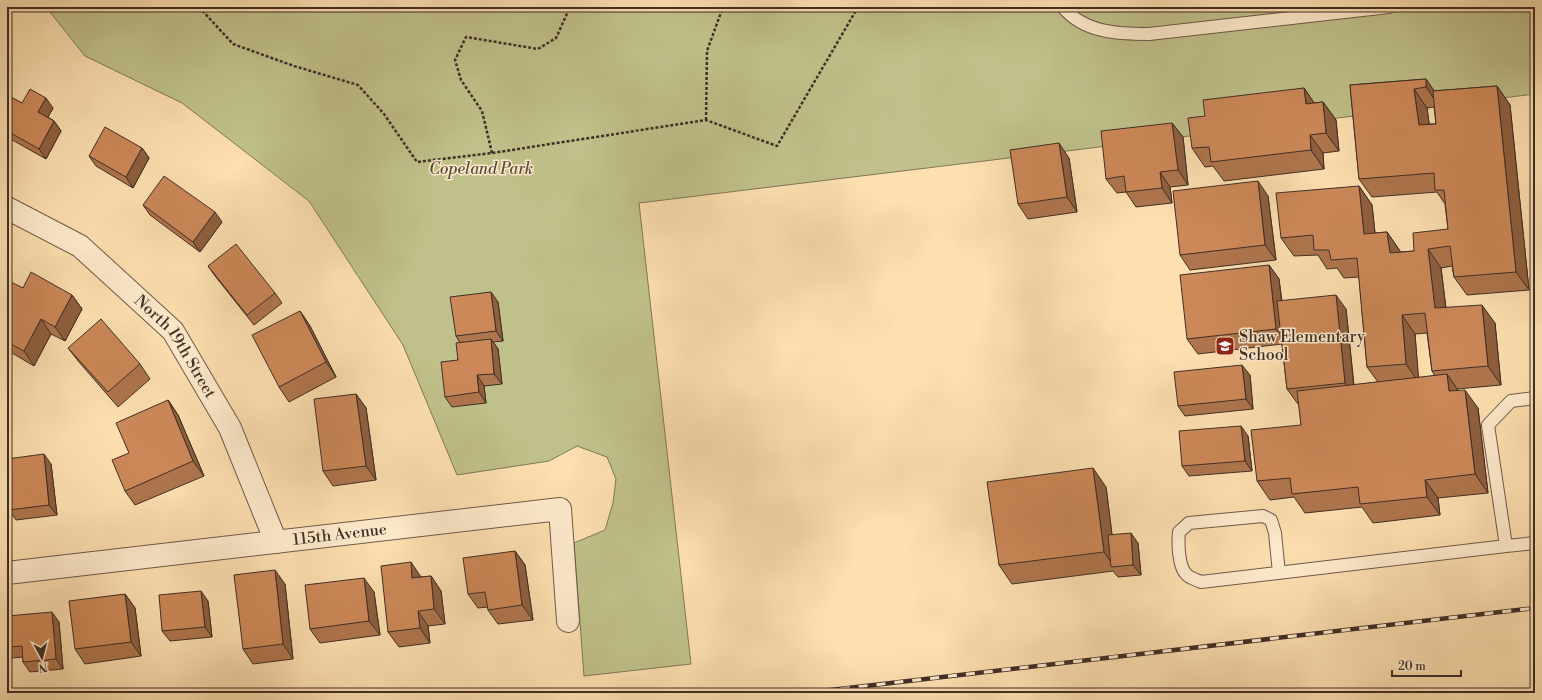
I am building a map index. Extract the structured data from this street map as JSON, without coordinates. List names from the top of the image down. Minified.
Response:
{"streets":{"street":["North 19th Street","115th Avenue"]},"crossings":[["North 19th Street","115th Avenue"]],"parks":["Copeland Park"],"places":{"school or university":["Shaw Elementary School"]},"scale_bar":"20 m","north":"bottom"}
